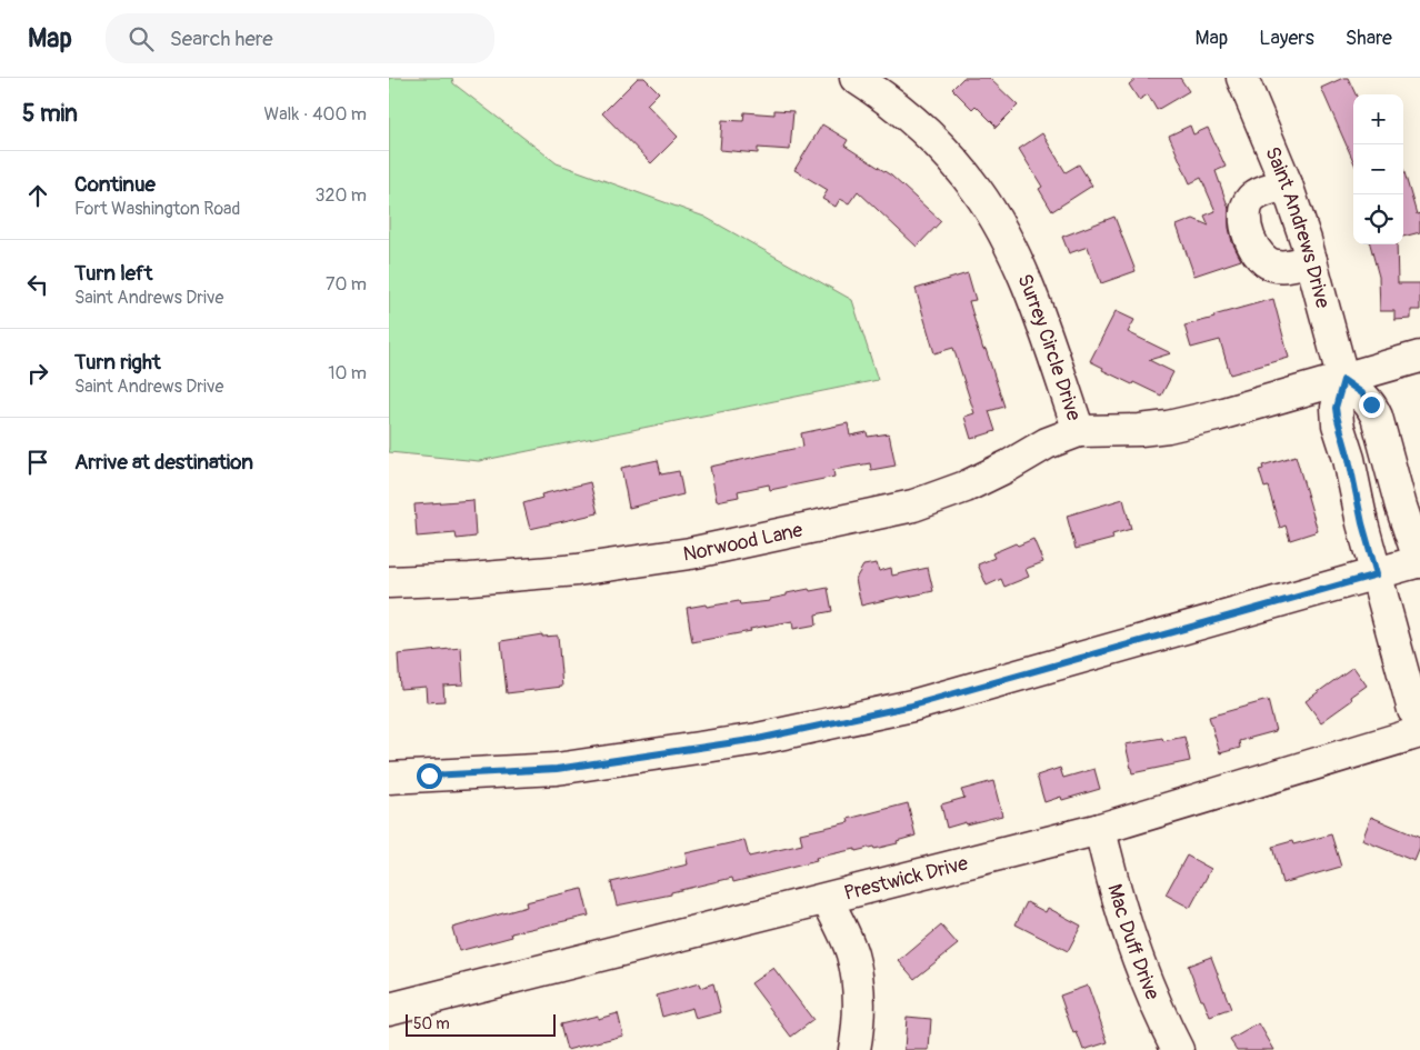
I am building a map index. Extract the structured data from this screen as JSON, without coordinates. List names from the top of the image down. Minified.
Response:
{"streets":{"street":["Saint Andrews Drive","Surrey Circle Drive","Norwood Lane","Prestwick Drive","Mac Duff Drive"]},"crossings":[["Saint Andrews Drive","Surrey Circle Drive"],["Surrey Circle Drive","Norwood Lane"],["Prestwick Drive","Mac Duff Drive"]],"scale_bar":"50 m","page":{"header":"Map","search":"Search here","nav":["Map","Layers","Share"],"heading":["5 min","Walk · 400 m"],"map_buttons":["+","−"],"list":[["Continue","Fort Washington Road","320 m"],["Turn left","Saint Andrews Drive","70 m"],["Turn right","Saint Andrews Drive","10 m"],"Arrive at destination"],"scale":"50 m"}}
